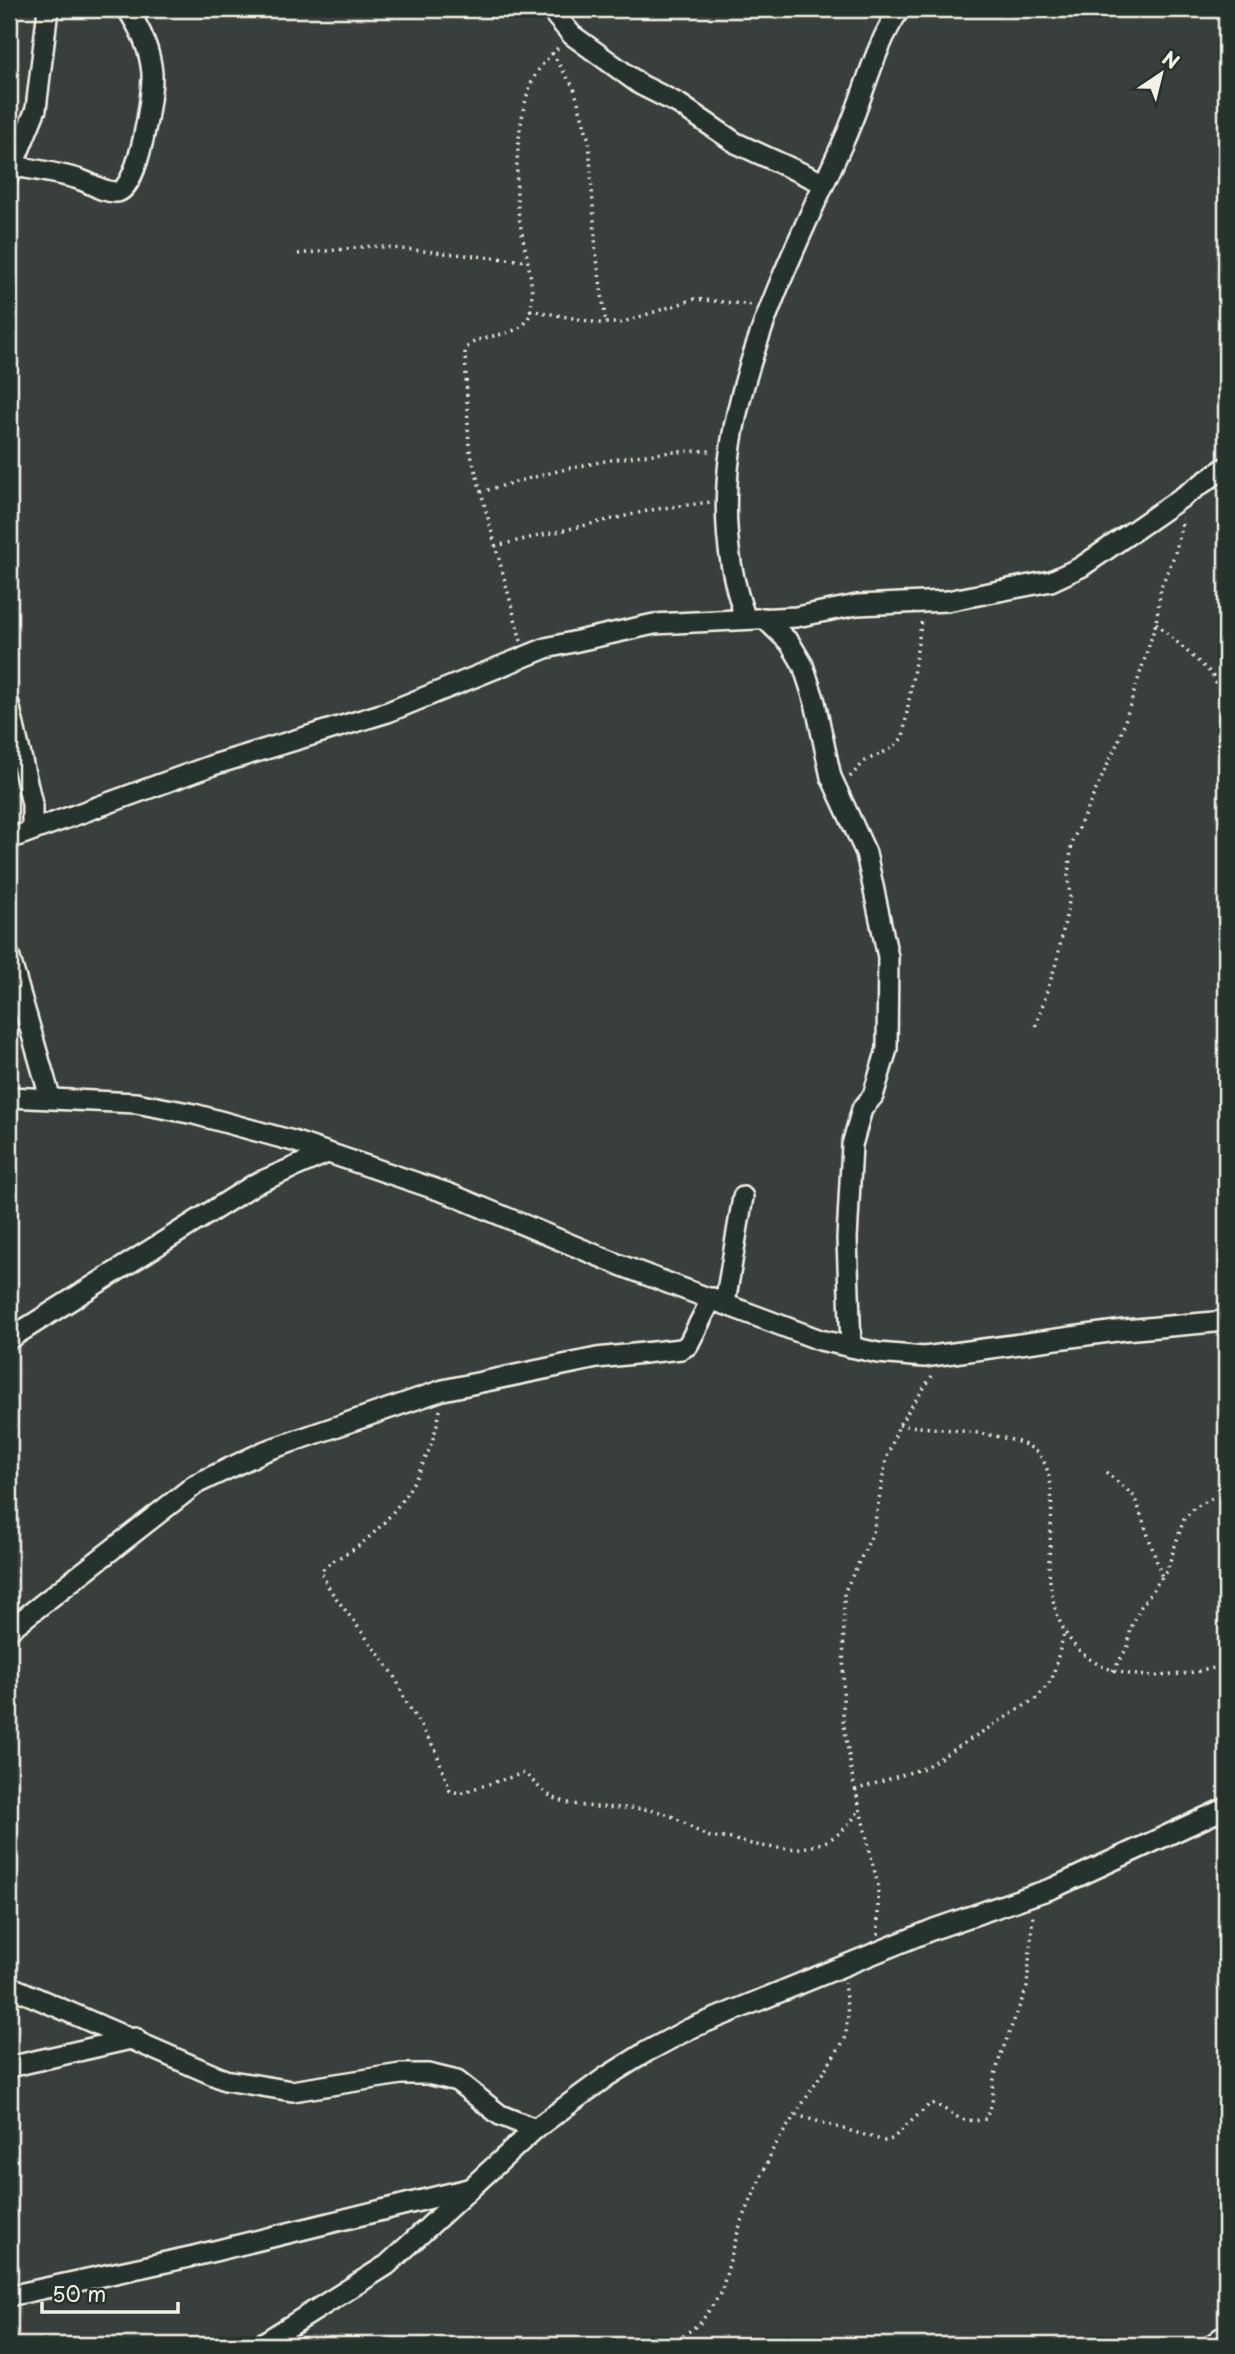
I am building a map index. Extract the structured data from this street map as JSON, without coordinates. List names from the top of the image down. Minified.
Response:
{"scale_bar":"50 m","north":"top right"}
